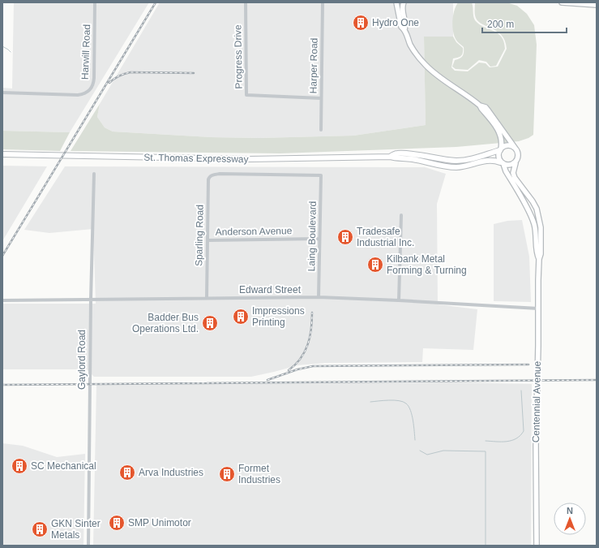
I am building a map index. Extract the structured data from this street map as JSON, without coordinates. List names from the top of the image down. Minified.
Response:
{"streets":{"highway":["St. Thomas Expressway"],"main road":["Centennial Avenue"],"street":["Harwill Road","Progress Drive","Harper Road","Anderson Avenue","Sparling Road","Laing Boulevard","Edward Street","Gaylord Road"]},"crossings":[["Progress Drive","Harper Road"],["St. Thomas Expressway","Centennial Avenue"],["Anderson Avenue","Sparling Road"],["Anderson Avenue","Laing Boulevard"],["Sparling Road","Laing Boulevard"],["Sparling Road","Edward Street"],["Laing Boulevard","Edward Street"],["Edward Street","Gaylord Road"],["Edward Street","Centennial Avenue"]],"places":{"building":["Hydro One","Tradesafe Industrial Inc.","Kilbank Metal Forming & Turning","Impressions Printing","Badder Bus Operations Ltd.","SC Mechanical","Arva Industries","Formet Industries","SMP Unimotor","GKN Sinter Metals"]},"scale_bar":"200 m","north":"top"}
